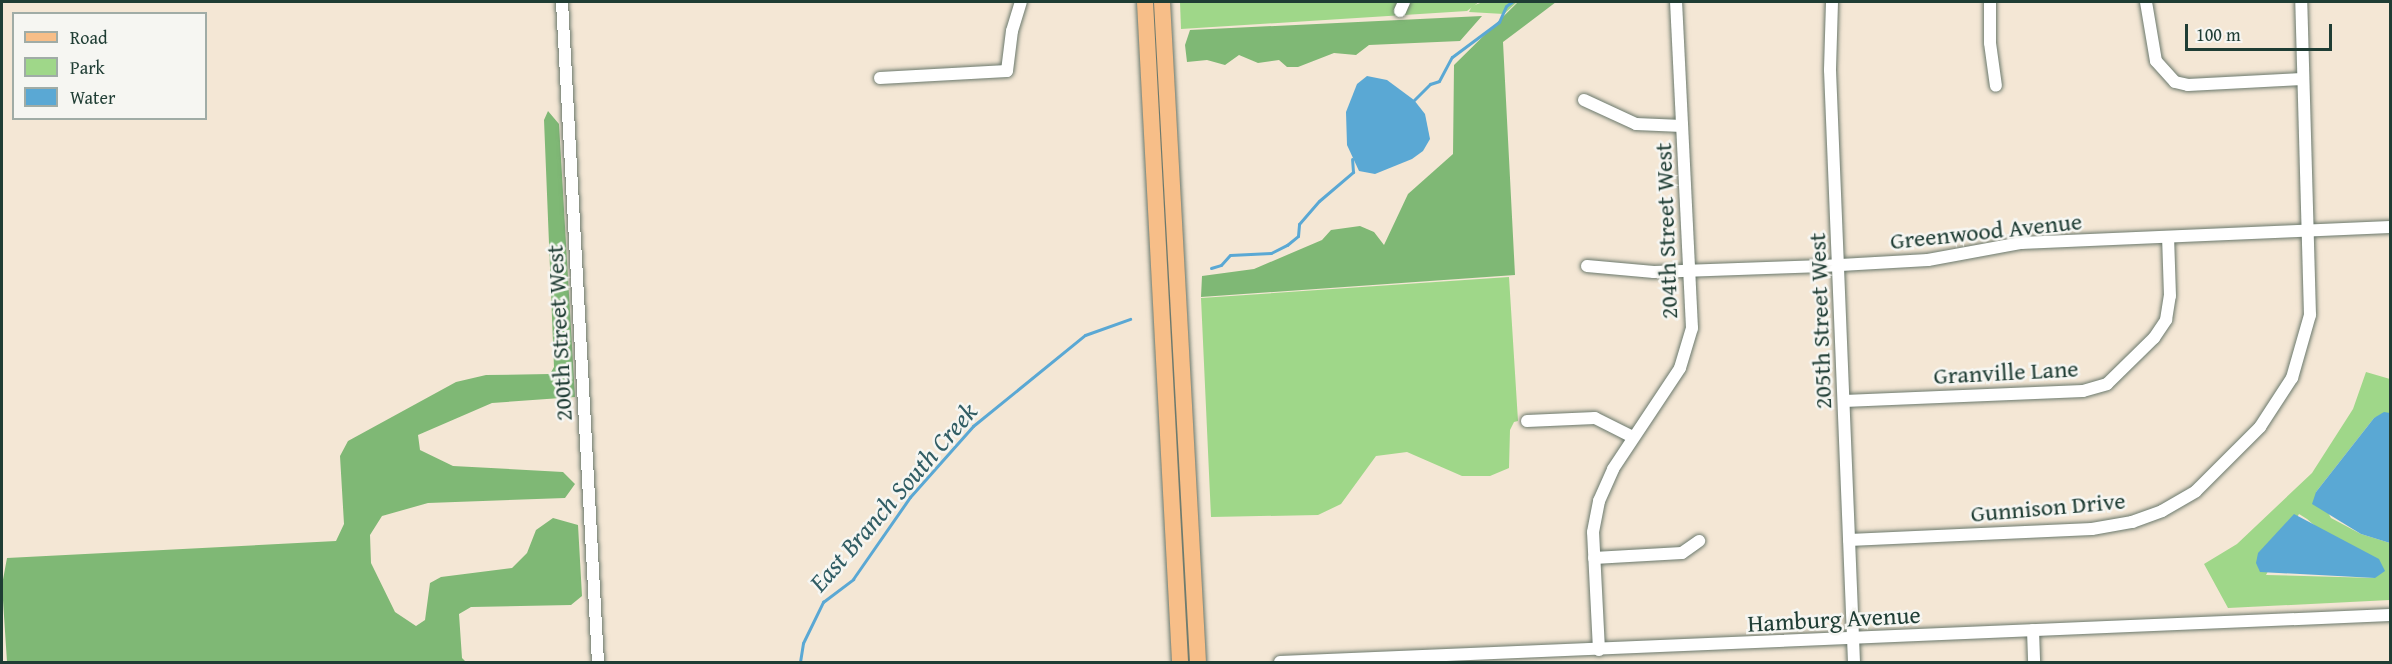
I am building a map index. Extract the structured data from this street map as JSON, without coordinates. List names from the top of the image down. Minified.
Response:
{"streets":{"street":["204th Street West","Greenwood Avenue","205th Street West","200th Street West","Granville Lane","Gunnison Drive","Hamburg Avenue"]},"crossings":[["204th Street West","Greenwood Avenue"],["204th Street West","Hamburg Avenue"],["Greenwood Avenue","205th Street West"],["Greenwood Avenue","Granville Lane"],["Greenwood Avenue","Gunnison Drive"],["205th Street West","Granville Lane"],["205th Street West","Gunnison Drive"],["205th Street West","Hamburg Avenue"]],"water":["East Branch South Creek"],"legend":["Road","Park","Water"],"scale_bar":"100 m"}
